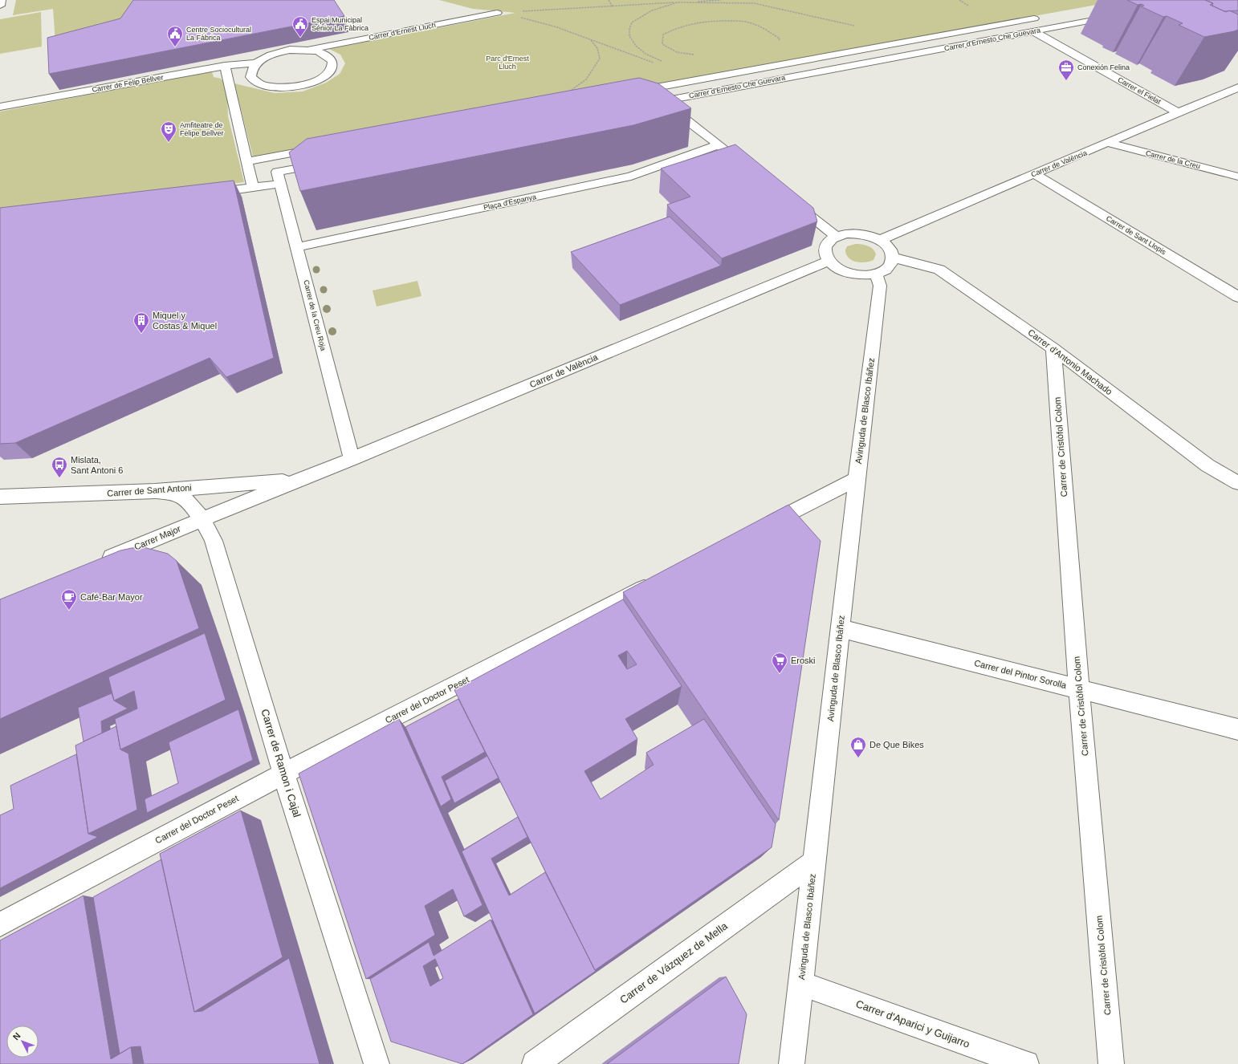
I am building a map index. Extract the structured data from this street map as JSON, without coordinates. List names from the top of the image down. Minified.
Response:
{"streets":{"street":["Carrer d'Ernest Lluch","Carrer d'Ernesto Che Guevara","Carrer de Felip Bellver","Carrer el Fielat","Carrer de la Creu","Carrer de València","Plaça d'Espanya","Carrer de Sant Llopis","Carrer de la Creu Roja","Carrer d'Antonio Machado","Avinguda de Blasco Ibáñez","Carrer de Cristòfol Colom","Carrer de Sant Antoni","Carrer Major","Carrer del Pintor Sorolla","Carrer del Doctor Peset","Carrer de Ramon i Cajal","Carrer de Vázquez de Mella","Carrer d'Aparici y Guijarro"]},"crossings":[["Carrer d'Ernesto Che Guevara","Carrer el Fielat"],["Carrer el Fielat","Carrer de València"],["Carrer de la Creu","Carrer de València"],["Carrer de València","Carrer de Sant Llopis"],["Carrer de València","Carrer de la Creu Roja"],["Carrer de València","Carrer d'Antonio Machado"],["Carrer de València","Avinguda de Blasco Ibáñez"],["Carrer de València","Carrer de Sant Antoni"],["Carrer de València","Carrer Major"],["Plaça d'Espanya","Carrer de la Creu Roja"],["Carrer d'Antonio Machado","Avinguda de Blasco Ibáñez"],["Carrer d'Antonio Machado","Carrer de Cristòfol Colom"],["Avinguda de Blasco Ibáñez","Carrer del Pintor Sorolla"],["Avinguda de Blasco Ibáñez","Carrer de Vázquez de Mella"],["Avinguda de Blasco Ibáñez","Carrer d'Aparici y Guijarro"],["Carrer de Cristòfol Colom","Carrer del Pintor Sorolla"],["Carrer de Sant Antoni","Carrer Major"],["Carrer de Sant Antoni","Carrer de Ramon i Cajal"],["Carrer Major","Carrer de Ramon i Cajal"],["Carrer del Doctor Peset","Carrer de Ramon i Cajal"]],"parks":["Parc d'Ernest Lluch"],"places":{"public building":["Espai Municipal Sénior La Fàbrica","Centre Sociocultural La Fàbrica"],"office":["Conexión Felina"],"theatre":["Amfiteatre de Felipe Bellver"],"building":["Miquel y Costas & Miquel"],"bus stop":["Mislata, Sant Antoni 6"],"cafe":["Café-Bar Mayor"],"supermarket":["Eroski"],"shop":["De Que Bikes"]},"north":"top left"}
